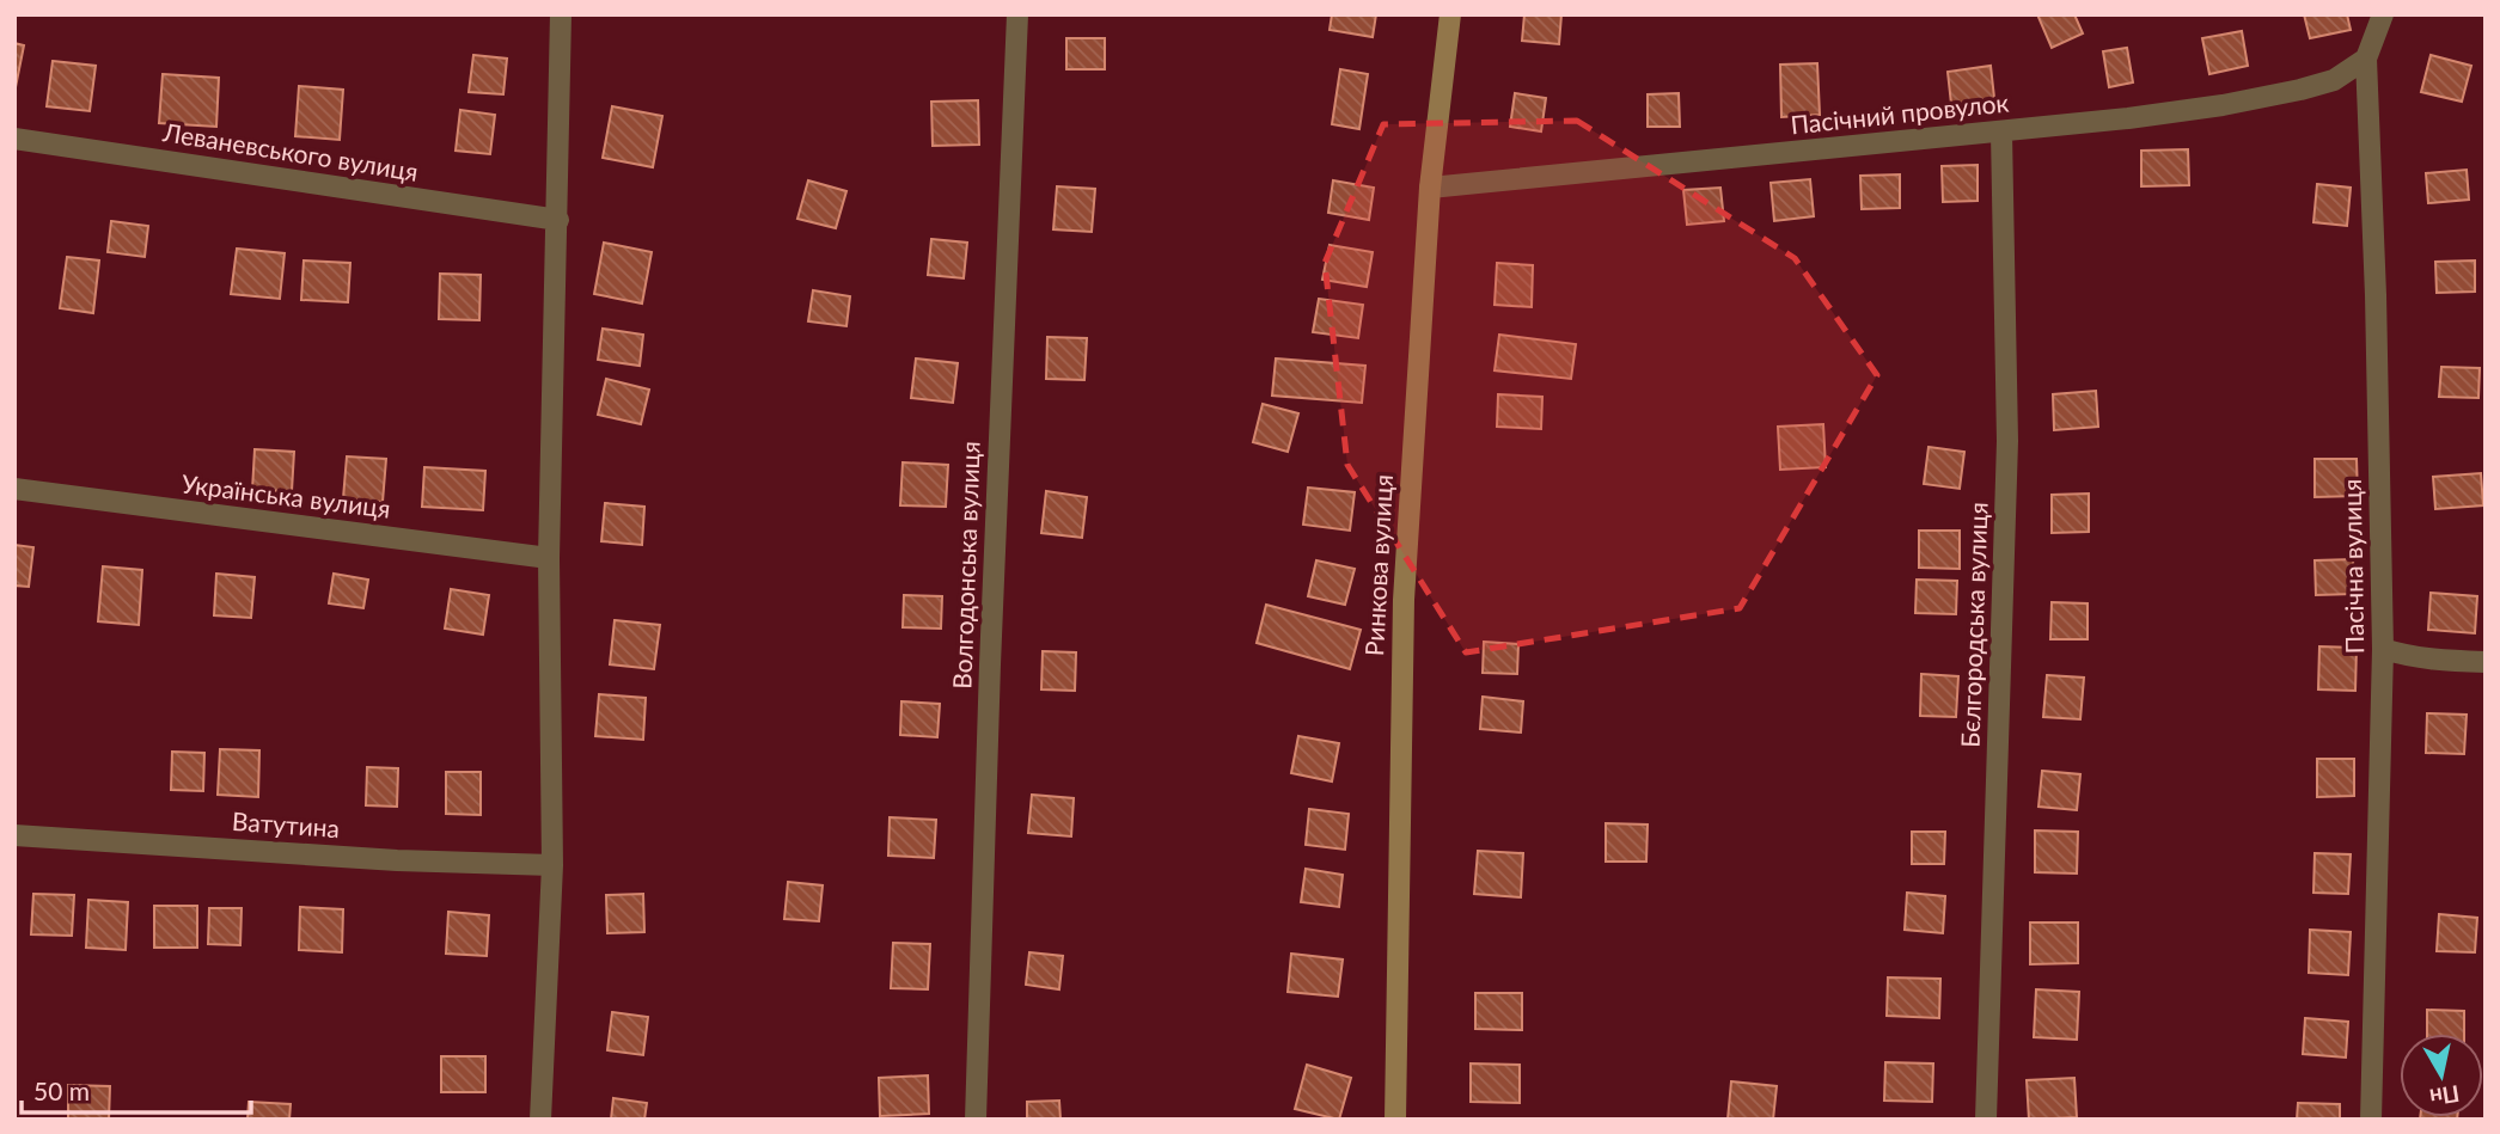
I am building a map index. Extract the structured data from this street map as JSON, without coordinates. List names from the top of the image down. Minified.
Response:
{"streets":{"main road":["Ринкова вулиця"],"street":["Пасічний провулок","Леваневського вулиця","Українська вулиця","Волгодонська вулиця","Пасічна вулиця","Бєлгородська вулиця","Ватутина"]},"crossings":[["Пасічний провулок","Ринкова вулиця"],["Пасічний провулок","Пасічна вулиця"],["Пасічний провулок","Бєлгородська вулиця"]],"scale_bar":"50 m","north":"bottom"}
